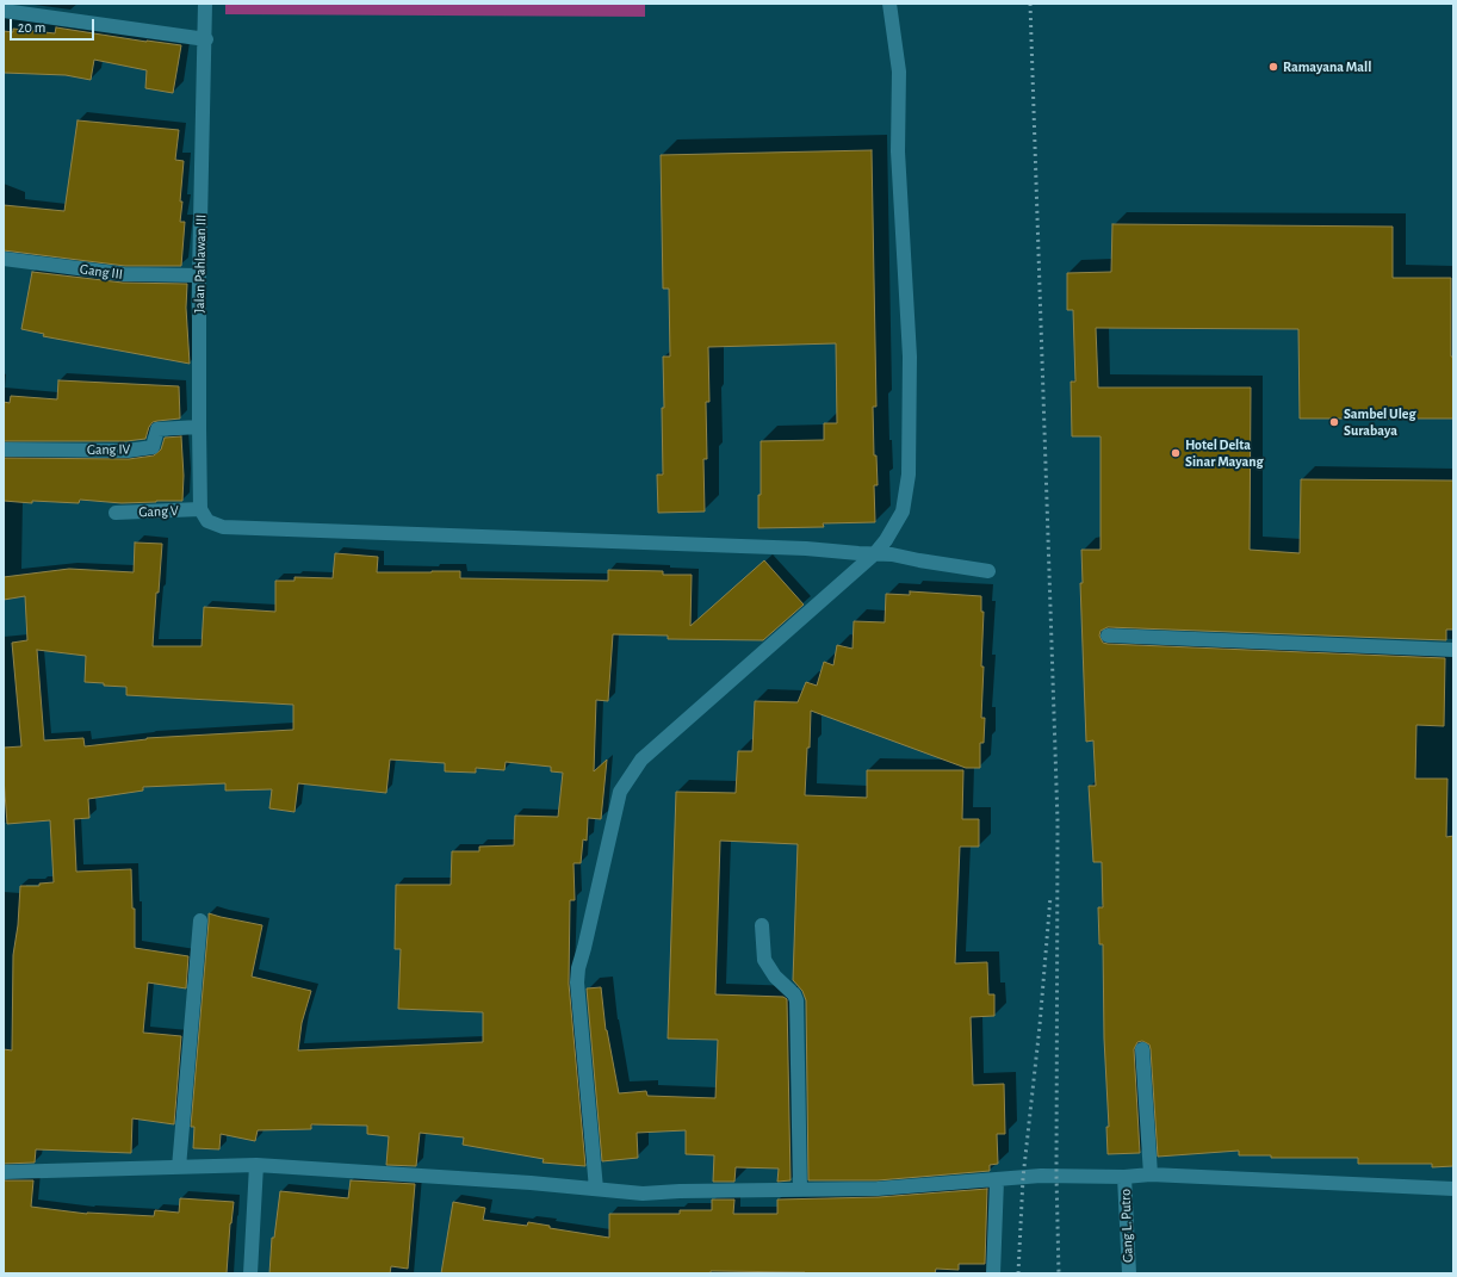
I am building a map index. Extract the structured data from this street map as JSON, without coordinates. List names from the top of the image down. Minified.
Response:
{"streets":{"street":["Jalan Pahlawan III","Gang III","Gang IV","Gang V","Gang L. Putro"]},"crossings":[["Jalan Pahlawan III","Gang III"],["Jalan Pahlawan III","Gang IV"],["Jalan Pahlawan III","Gang V"]],"places":["Ramayana Mall","Sambel Uleg Surabaya","Hotel Delta Sinar Mayang"],"scale_bar":"20 m"}
